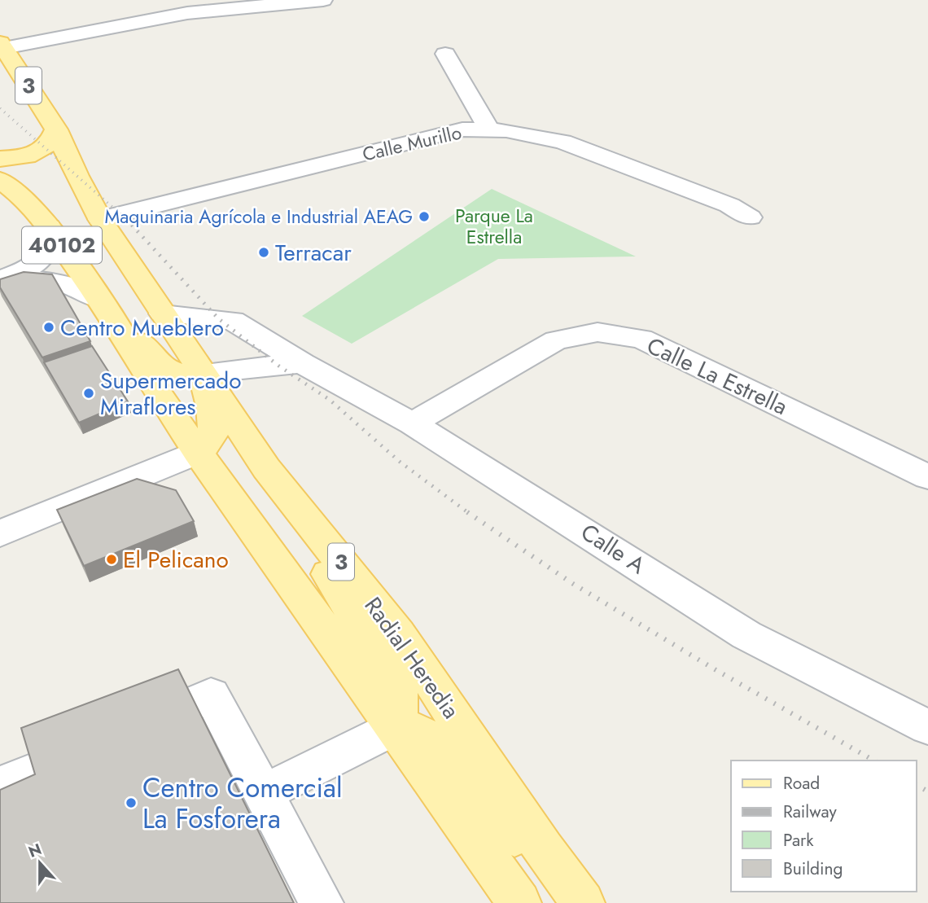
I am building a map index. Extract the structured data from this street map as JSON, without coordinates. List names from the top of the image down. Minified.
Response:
{"streets":{"main road":["3","40102","Radial Heredia"],"street":["Calle Murillo","Calle La Estrella","Calle A"]},"crossings":[["3","40102"],["Calle Murillo","Radial Heredia"],["Calle La Estrella","Calle A"],["Calle A","Radial Heredia"]],"parks":["Parque La Estrella"],"places":["Maquinaria Agrícola e Industrial AEAG","Terracar","Centro Mueblero","Supermercado Miraflores","El Pelicano","Centro Comercial La Fosforera"],"legend":["Road","Railway","Park","Building"],"north":"top"}
